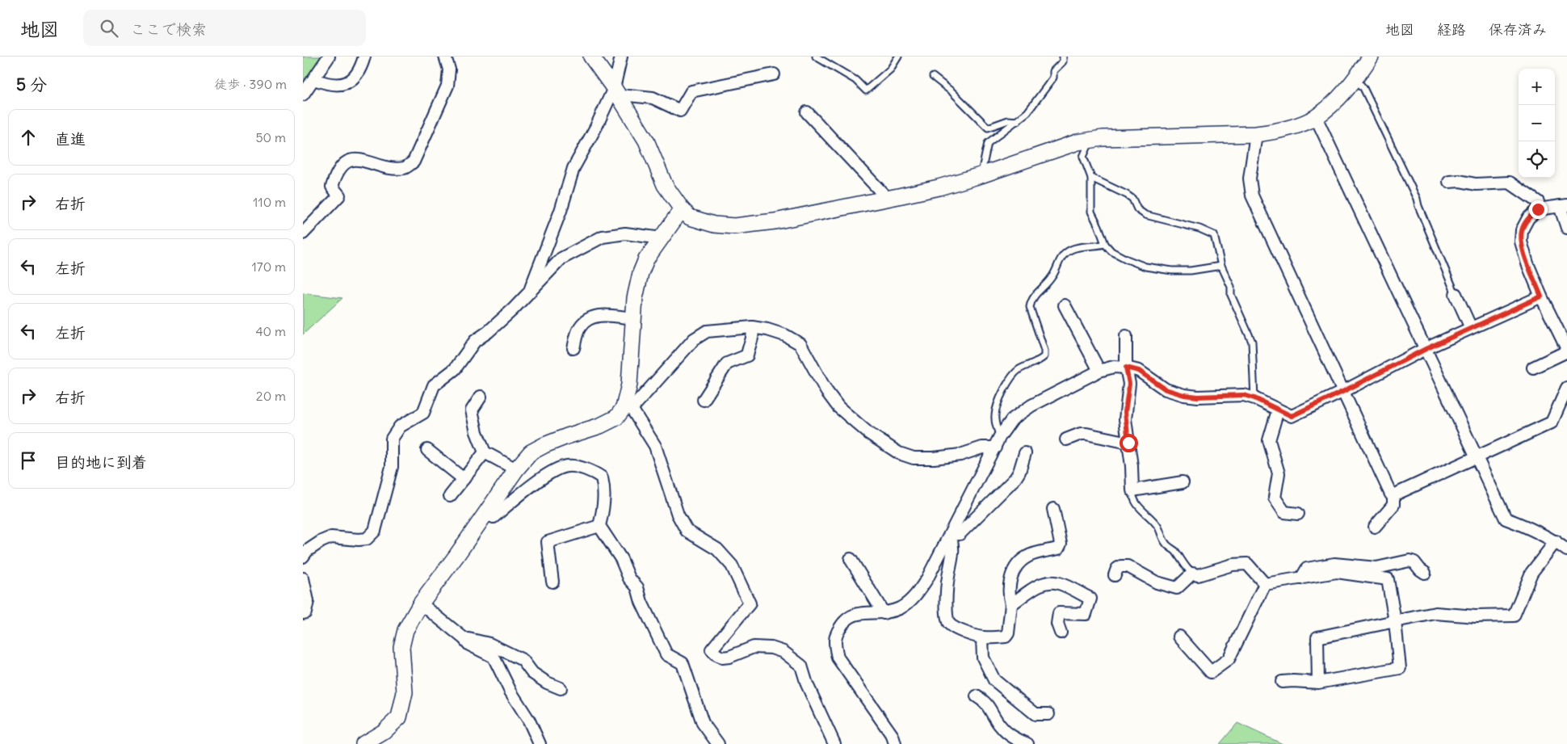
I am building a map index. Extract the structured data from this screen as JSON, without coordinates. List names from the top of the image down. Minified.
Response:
{"page":{"header":"地図","search":"ここで検索","nav":["地図","経路","保存済み"],"heading":["5 分","徒歩 · 390 m"],"map_buttons":["+","−"],"list":[["直進","50 m"],["右折","110 m"],["左折","170 m"],["左折","40 m"],["右折","20 m"],"目的地に到着"]}}
